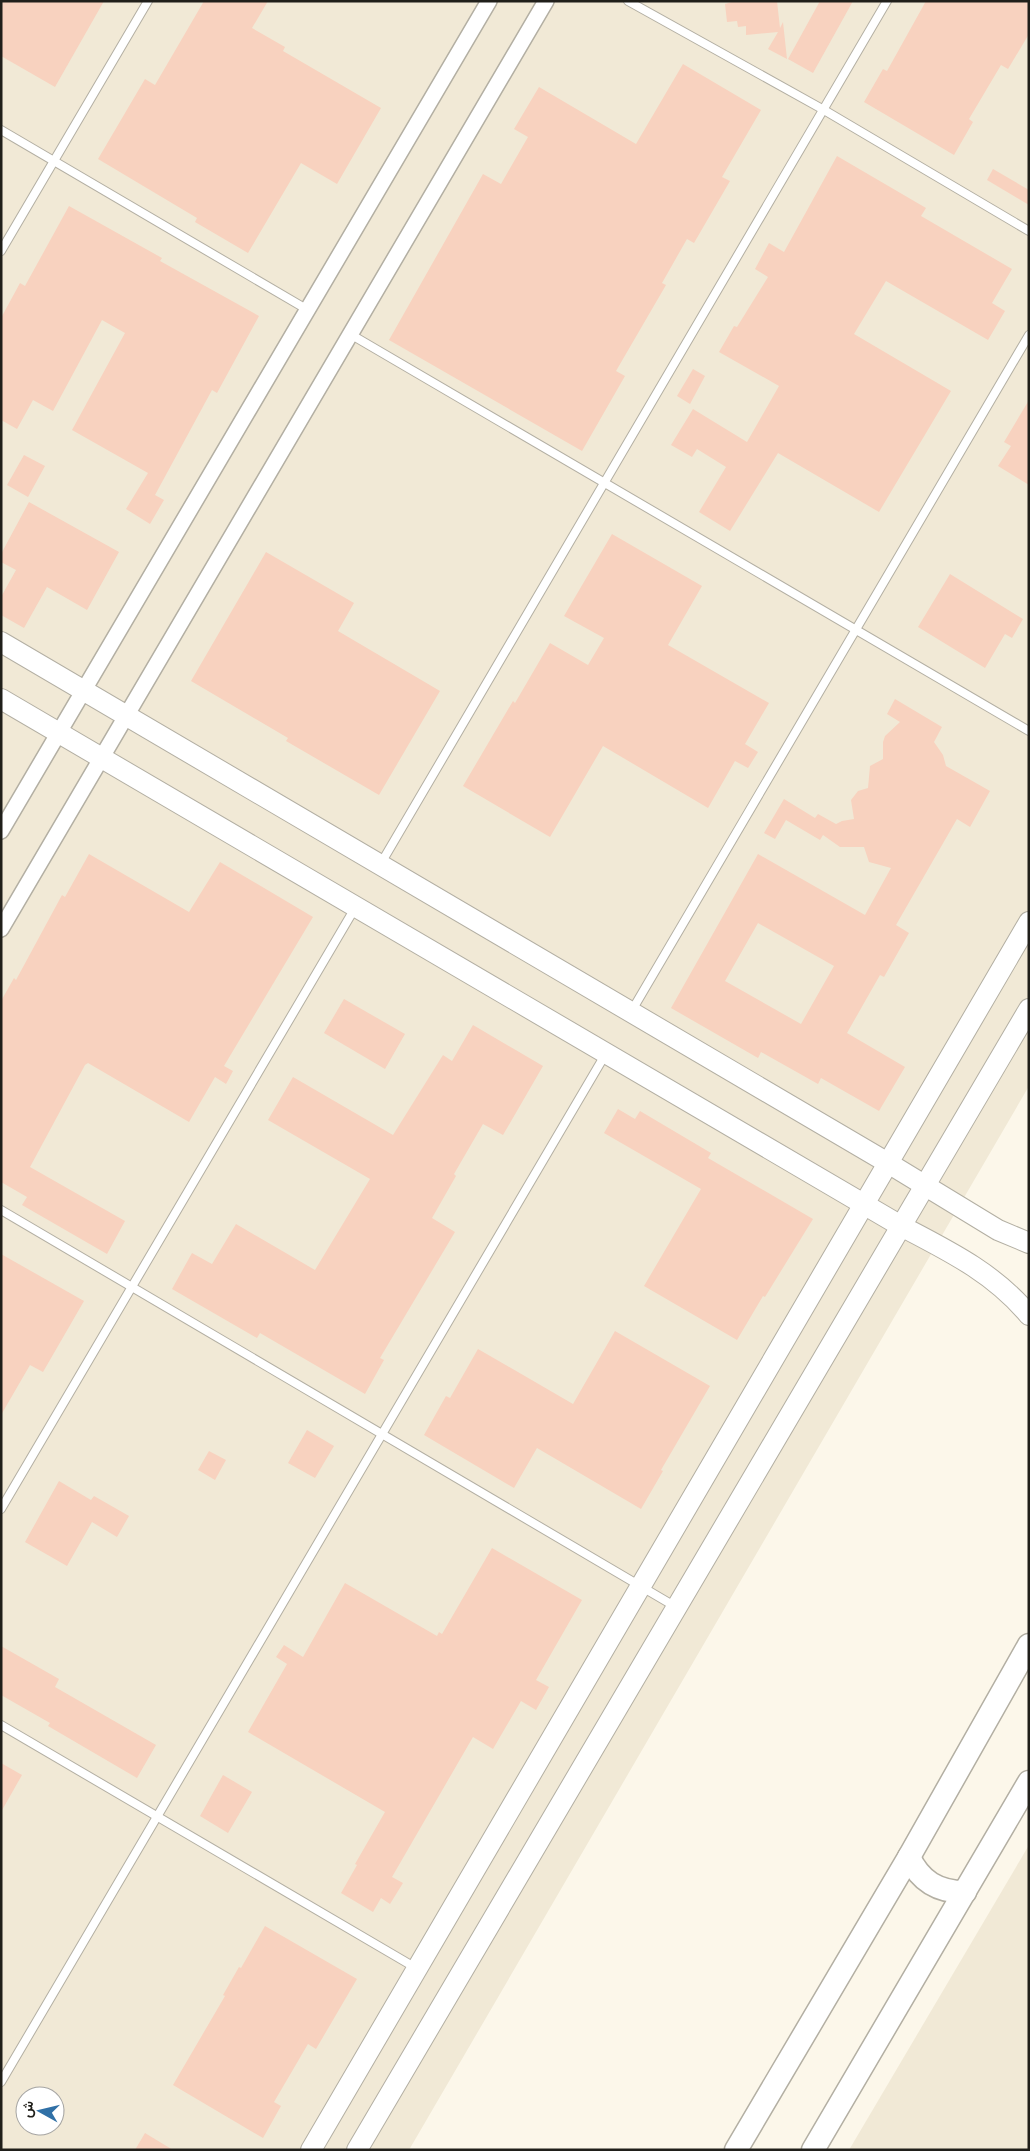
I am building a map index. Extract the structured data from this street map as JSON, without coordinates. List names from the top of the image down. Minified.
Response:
{"north":"left"}
